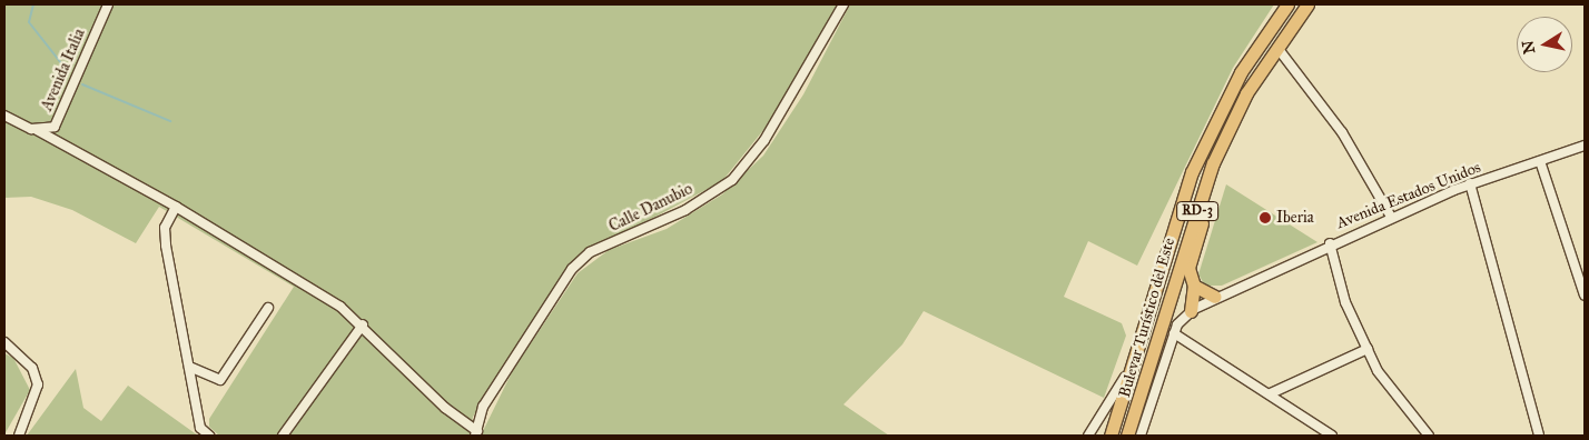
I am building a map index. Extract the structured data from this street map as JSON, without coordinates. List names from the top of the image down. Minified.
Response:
{"streets":{"highway":["RD-3","Bulevar Turístico del Este"],"street":["Avenida Italia","Avenida Estados Unidos","Calle Danubio"]},"places":["Iberia"],"north":"left"}
